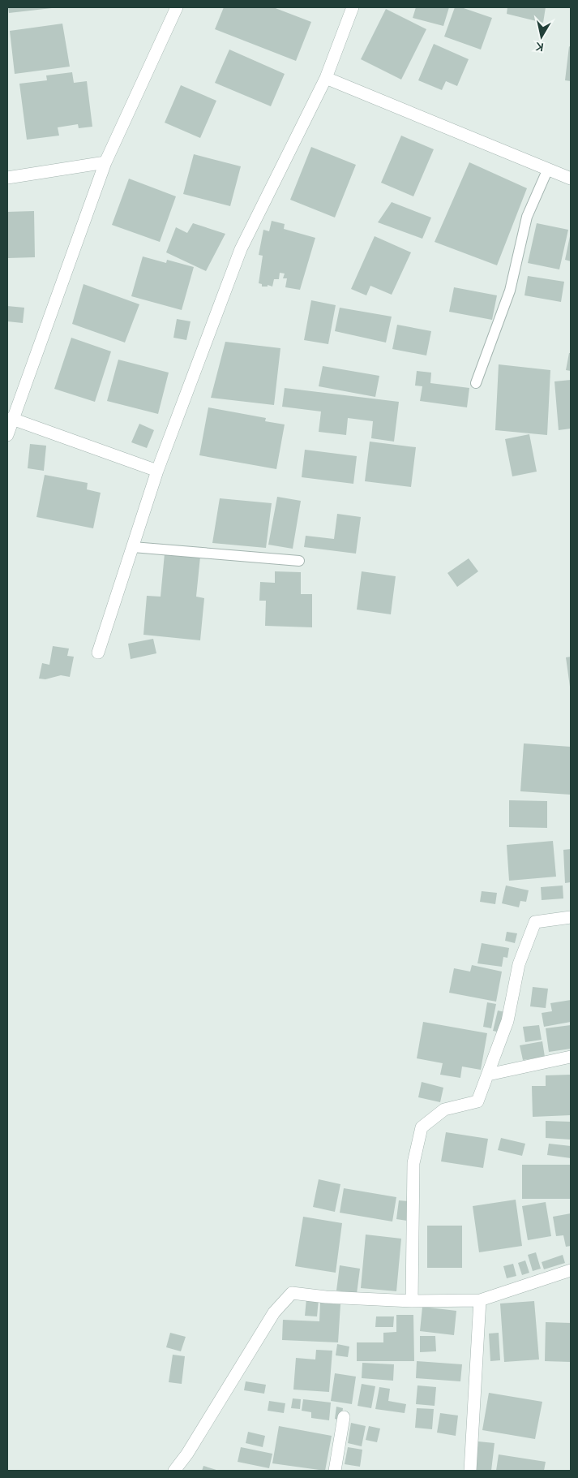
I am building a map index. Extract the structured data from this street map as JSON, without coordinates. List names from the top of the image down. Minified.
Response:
{"north":"bottom"}
